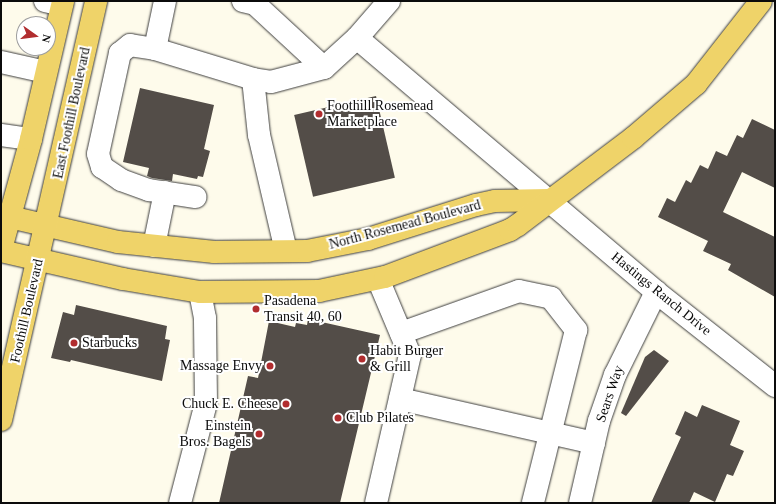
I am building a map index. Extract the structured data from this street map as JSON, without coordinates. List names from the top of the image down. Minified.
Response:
{"streets":{"main road":["East Foothill Boulevard","North Rosemead Boulevard","Foothill Boulevard"],"street":["Hastings Ranch Drive","Sears Way"]},"crossings":[["East Foothill Boulevard","North Rosemead Boulevard"],["East Foothill Boulevard","Foothill Boulevard"],["North Rosemead Boulevard","Hastings Ranch Drive"],["North Rosemead Boulevard","Foothill Boulevard"],["Hastings Ranch Drive","Sears Way"]],"places":["Foothill Rosemead Marketplace","Pasadena Transit 40, 60","Starbucks","Habit Burger & Grill","Massage Envy","Chuck E. Cheese","Club Pilates","Einstein Bros. Bagels"],"north":"right"}
